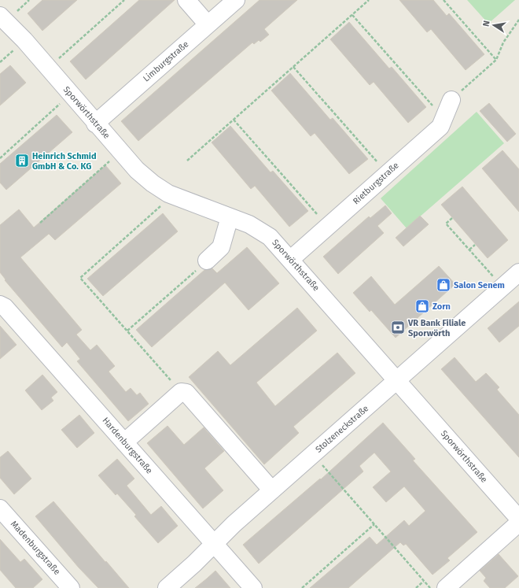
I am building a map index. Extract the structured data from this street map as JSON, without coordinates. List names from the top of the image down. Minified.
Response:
{"streets":{"street":["Limburgstraße","Sporwörthstraße","Rietburgstraße","Stolzeneckstraße","Hardenburgstraße","Madenburgstraße"]},"crossings":[["Limburgstraße","Sporwörthstraße"],["Sporwörthstraße","Rietburgstraße"],["Sporwörthstraße","Stolzeneckstraße"],["Stolzeneckstraße","Hardenburgstraße"]],"places":{"building":["Heinrich Schmid GmbH & Co. KG"],"shop":["Salon Senem","Zorn"],"bank":["VR Bank Filiale Sporwörth"]},"north":"left"}
